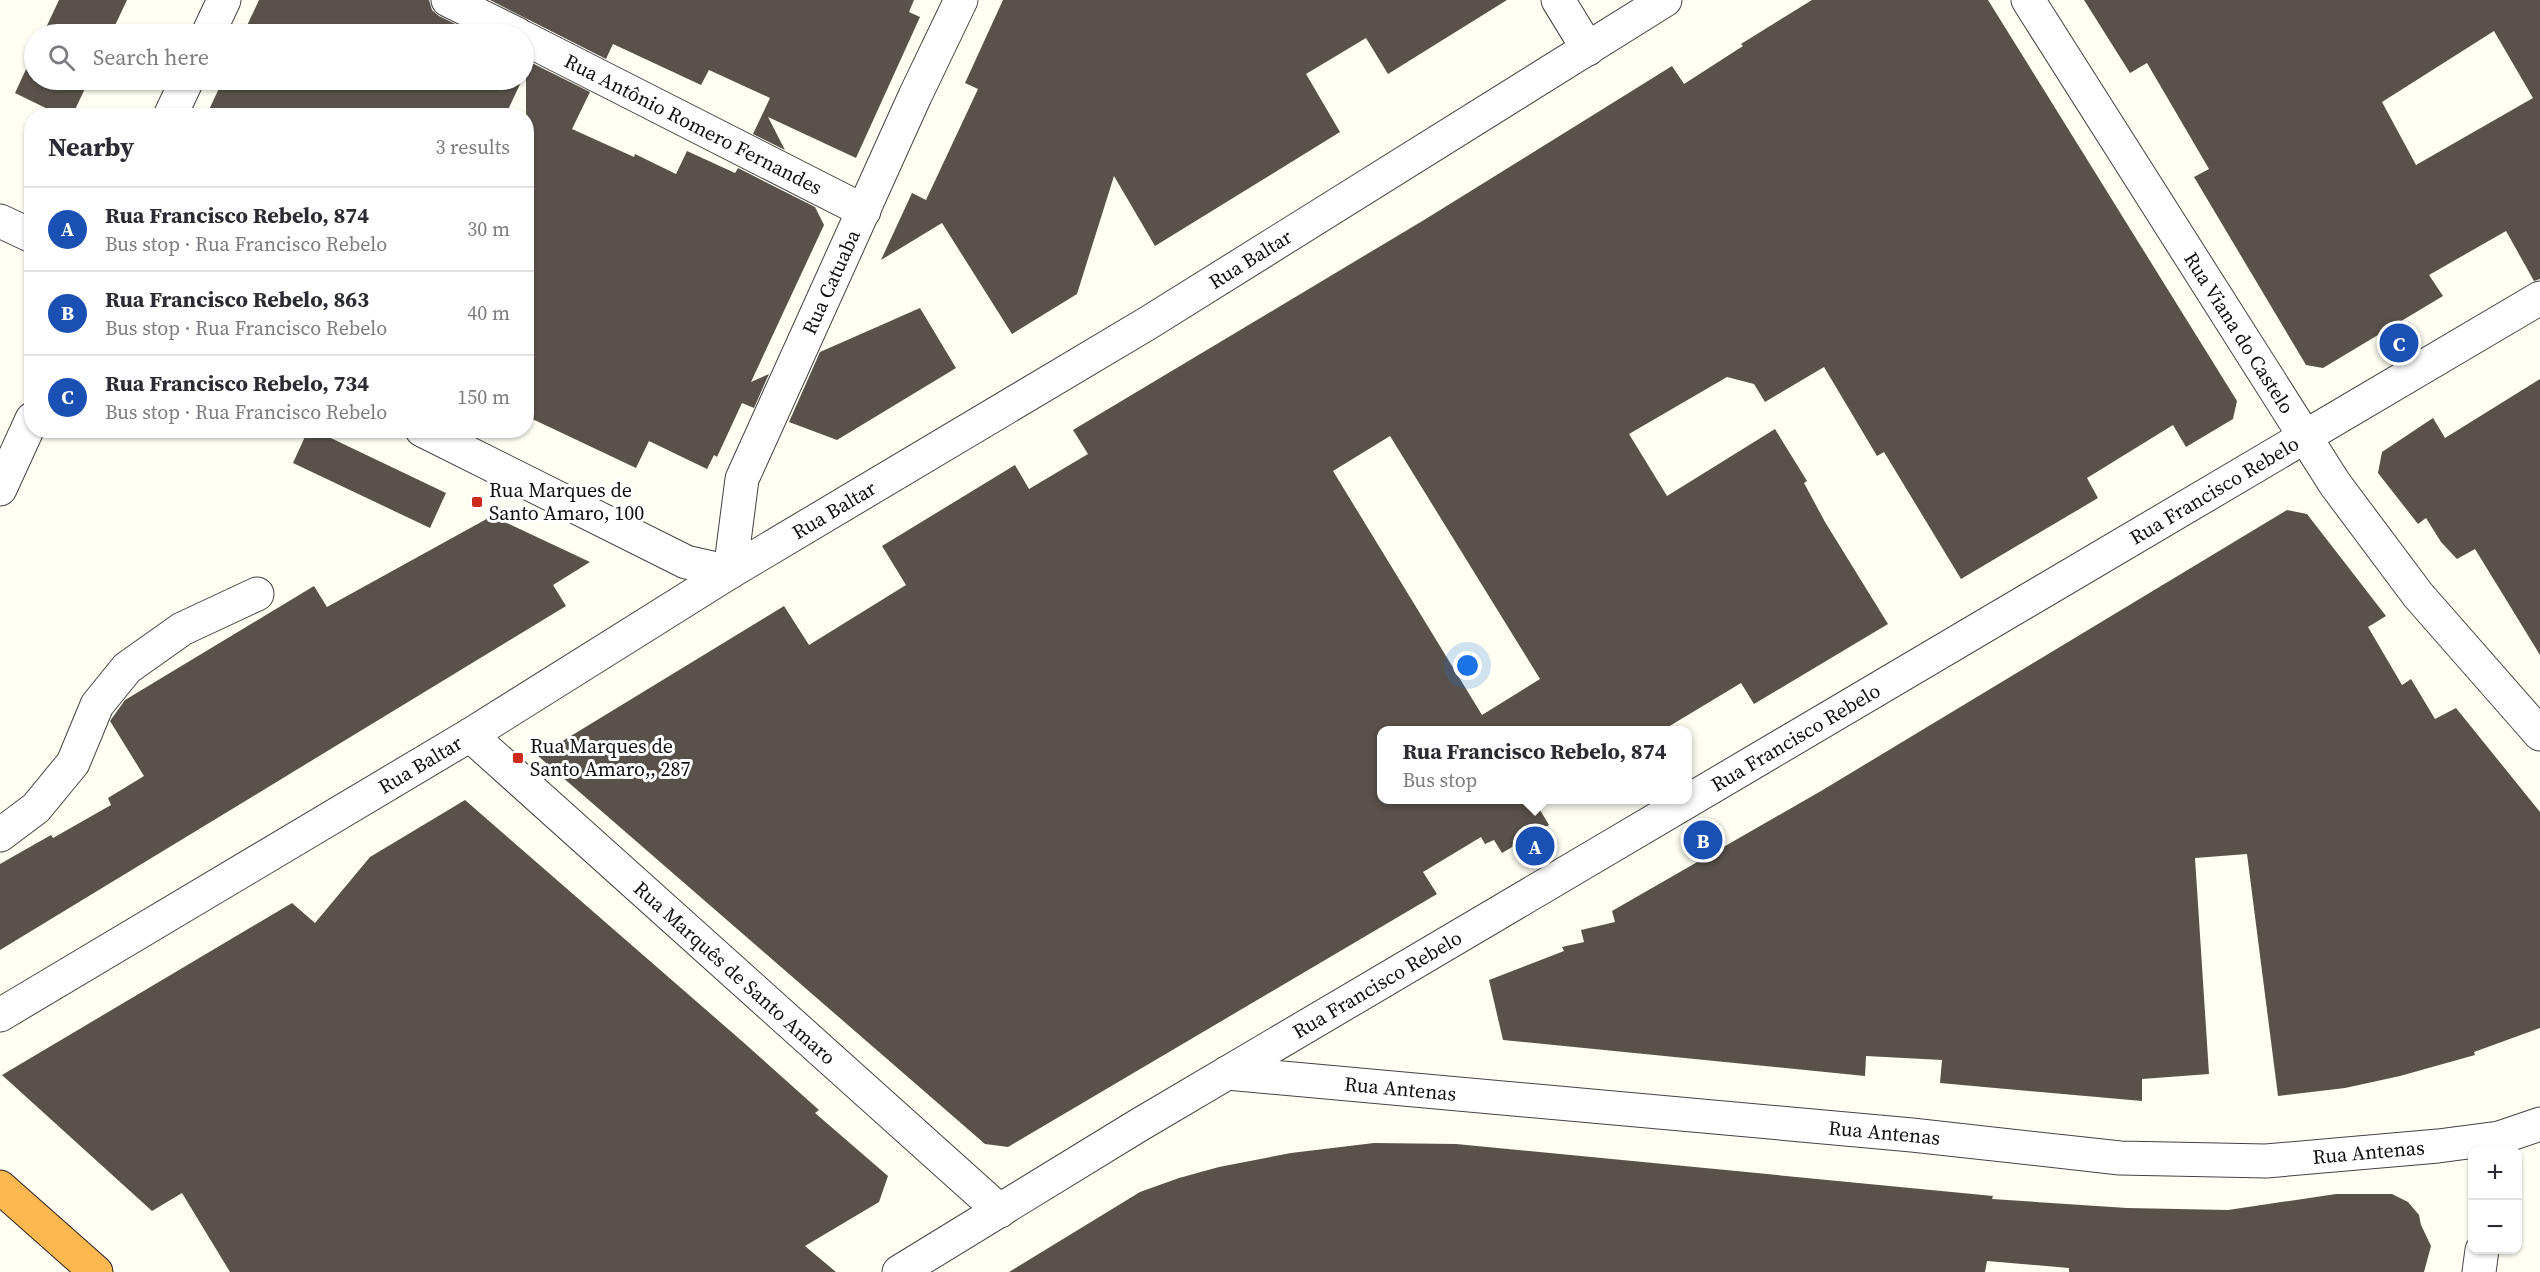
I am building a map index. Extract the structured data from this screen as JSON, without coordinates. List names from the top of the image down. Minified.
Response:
{"streets":{"street":["Rua Antônio Romero Fernandes","Rua Baltar","Rua Catuaba","Rua Viana do Castelo","Rua Francisco Rebelo","Rua Marquês de Santo Amaro","Rua Antenas"]},"crossings":[["Rua Antônio Romero Fernandes","Rua Catuaba"],["Rua Baltar","Rua Catuaba"],["Rua Baltar","Rua Marquês de Santo Amaro"],["Rua Viana do Castelo","Rua Francisco Rebelo"],["Rua Francisco Rebelo","Rua Marquês de Santo Amaro"],["Rua Francisco Rebelo","Rua Antenas"]],"places":{"transit":["Rua Marques de Santo Amaro, 100","Rua Marques de Santo Amaro,, 287"]},"page":{"search":"Search here","heading":["Nearby","3 results"],"list":[{"mark":"A","name":"Rua Francisco Rebelo, 874","note":"Bus stop · Rua Francisco Rebelo","value":"30 m"},{"mark":"B","name":"Rua Francisco Rebelo, 863","note":"Bus stop · Rua Francisco Rebelo","value":"40 m"},{"mark":"C","name":"Rua Francisco Rebelo, 734","note":"Bus stop · Rua Francisco Rebelo","value":"150 m"}],"pins":["C","B","A"],"popup":["Rua Francisco Rebelo, 874","Bus stop"],"map_buttons":["+","−"]}}
